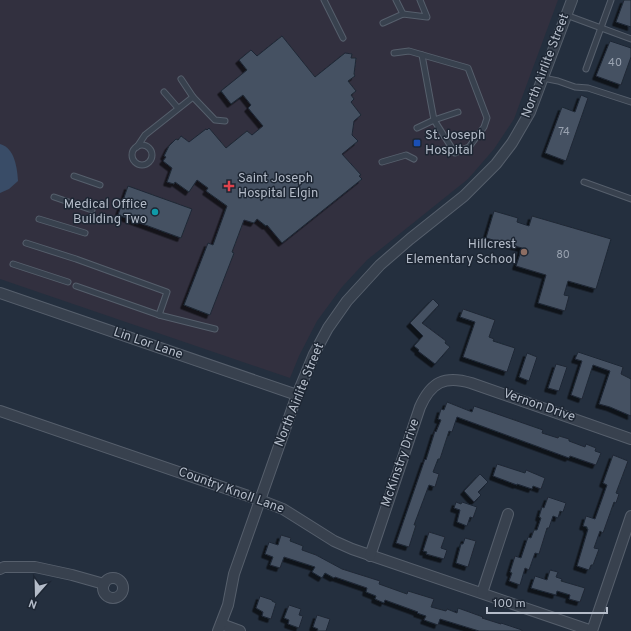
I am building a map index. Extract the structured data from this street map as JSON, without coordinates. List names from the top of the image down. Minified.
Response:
{"streets":{"street":["North Airlite Street","Lin Lor Lane","Vernon Drive","McKinstry Drive","Country Knoll Lane"]},"crossings":[["North Airlite Street","Lin Lor Lane"],["North Airlite Street","Country Knoll Lane"],["Vernon Drive","McKinstry Drive"],["McKinstry Drive","Country Knoll Lane"]],"places":{"transit":["St. Joseph Hospital"],"health":["Saint Joseph Hospital Elgin"],"other":["Medical Office Building Two","Hillcrest Elementary School"]},"house_numbers":["40","74","80"],"scale_bar":"100 m","north":"bottom"}
